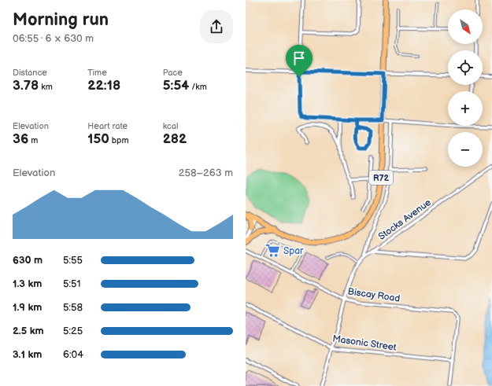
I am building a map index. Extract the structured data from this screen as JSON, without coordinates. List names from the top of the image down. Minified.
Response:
{"streets":{"main road":["R72"],"street":["Stocks Avenue","Biscay Road","Masonic Street"]},"crossings":[["Stocks Avenue","Biscay Road"],["Stocks Avenue","Masonic Street"],["Biscay Road","Masonic Street"]],"places":{"supermarket":["Spar"]},"north":"bottom right","page":{"heading":["Morning run","06:55 · 6 × 630 m"],"map_buttons":["+","−"],"stats":[["Distance","3.78 km"],["Time","22:18"],["Pace","5:54 /km"],["Elevation","36 m"],["Heart rate","150 bpm"],["kcal","282"]],"chart":["Elevation","258–263 m"],"list":[{"name":"630 m","note":"5:55"},{"name":"1.3 km","note":"5:51"},{"name":"1.9 km","note":"5:58"},{"name":"2.5 km","note":"5:25"},{"name":"3.1 km","note":"6:04"}]}}
